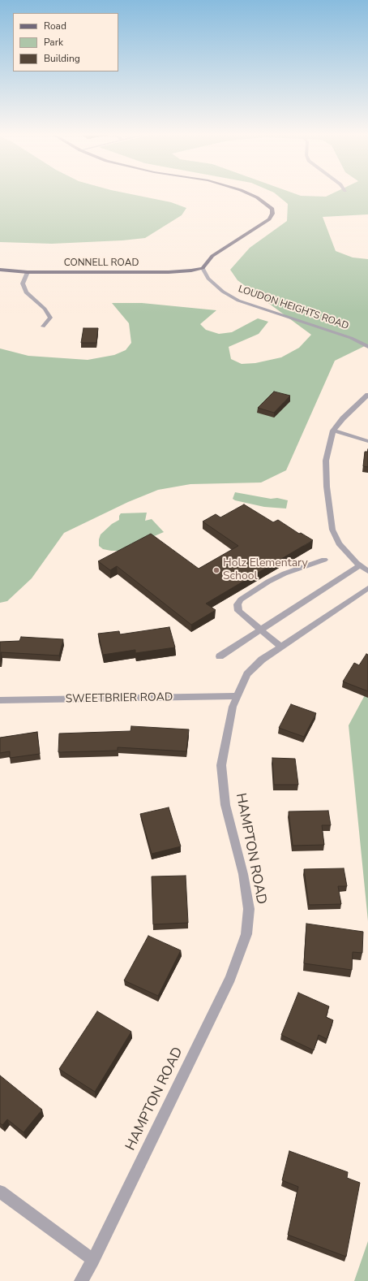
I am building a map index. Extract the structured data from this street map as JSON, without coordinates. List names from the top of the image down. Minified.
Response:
{"streets":{"main road":["CONNELL ROAD"],"street":["LOUDON HEIGHTS ROAD","SWEETBRIER ROAD","HAMPTON ROAD"]},"crossings":[["CONNELL ROAD","LOUDON HEIGHTS ROAD"],["SWEETBRIER ROAD","HAMPTON ROAD"]],"places":["Holz Elementary School"],"legend":["Road","Park","Building"]}
